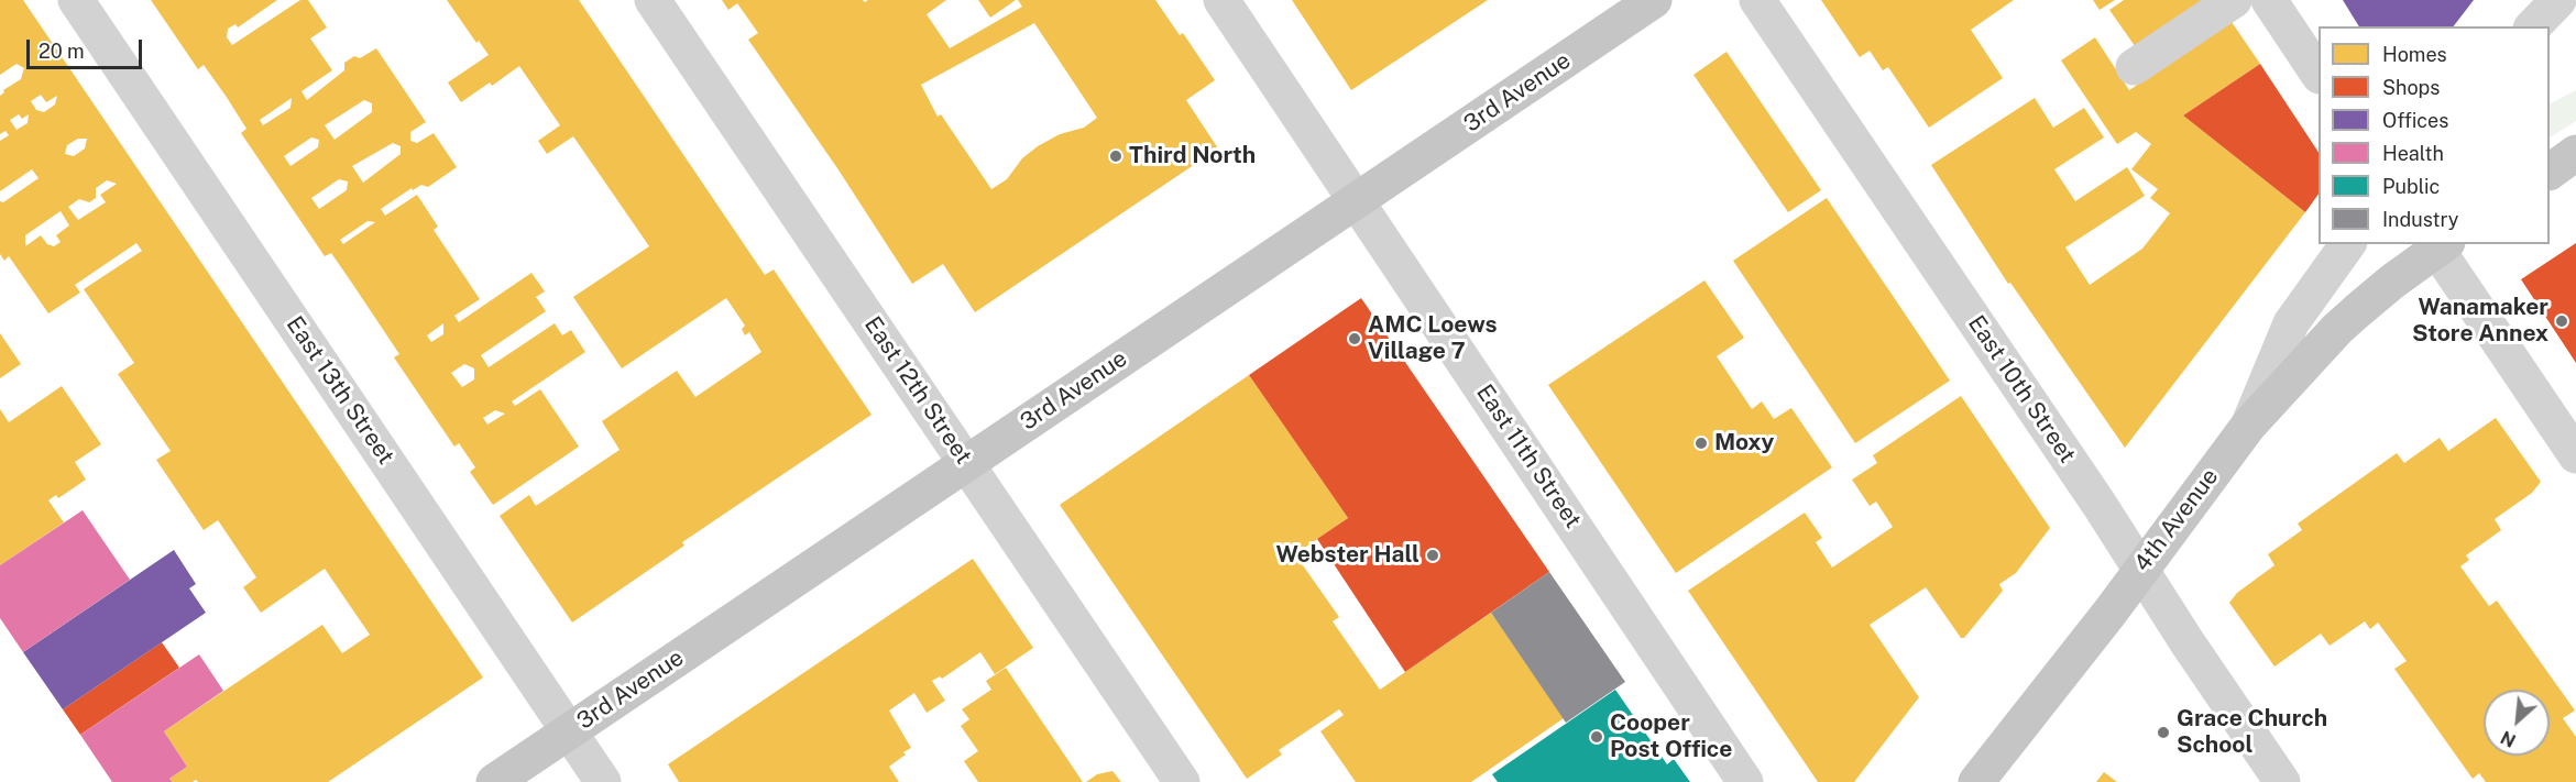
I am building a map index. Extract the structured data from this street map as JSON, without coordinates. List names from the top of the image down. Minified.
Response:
{"streets":{"main road":["3rd Avenue","4th Avenue"],"street":["East 10th Street","East 13th Street","East 12th Street","East 11th Street"]},"crossings":[["3rd Avenue","East 13th Street"],["3rd Avenue","East 12th Street"],["3rd Avenue","East 11th Street"],["East 10th Street","4th Avenue"]],"places":["Third North","Wanamaker Store Annex","AMC Loews Village 7","Moxy","Webster Hall","Grace Church School","Cooper Post Office"],"legend":["Homes","Shops","Offices","Health","Public","Industry"],"scale_bar":"20 m","north":"bottom left"}
